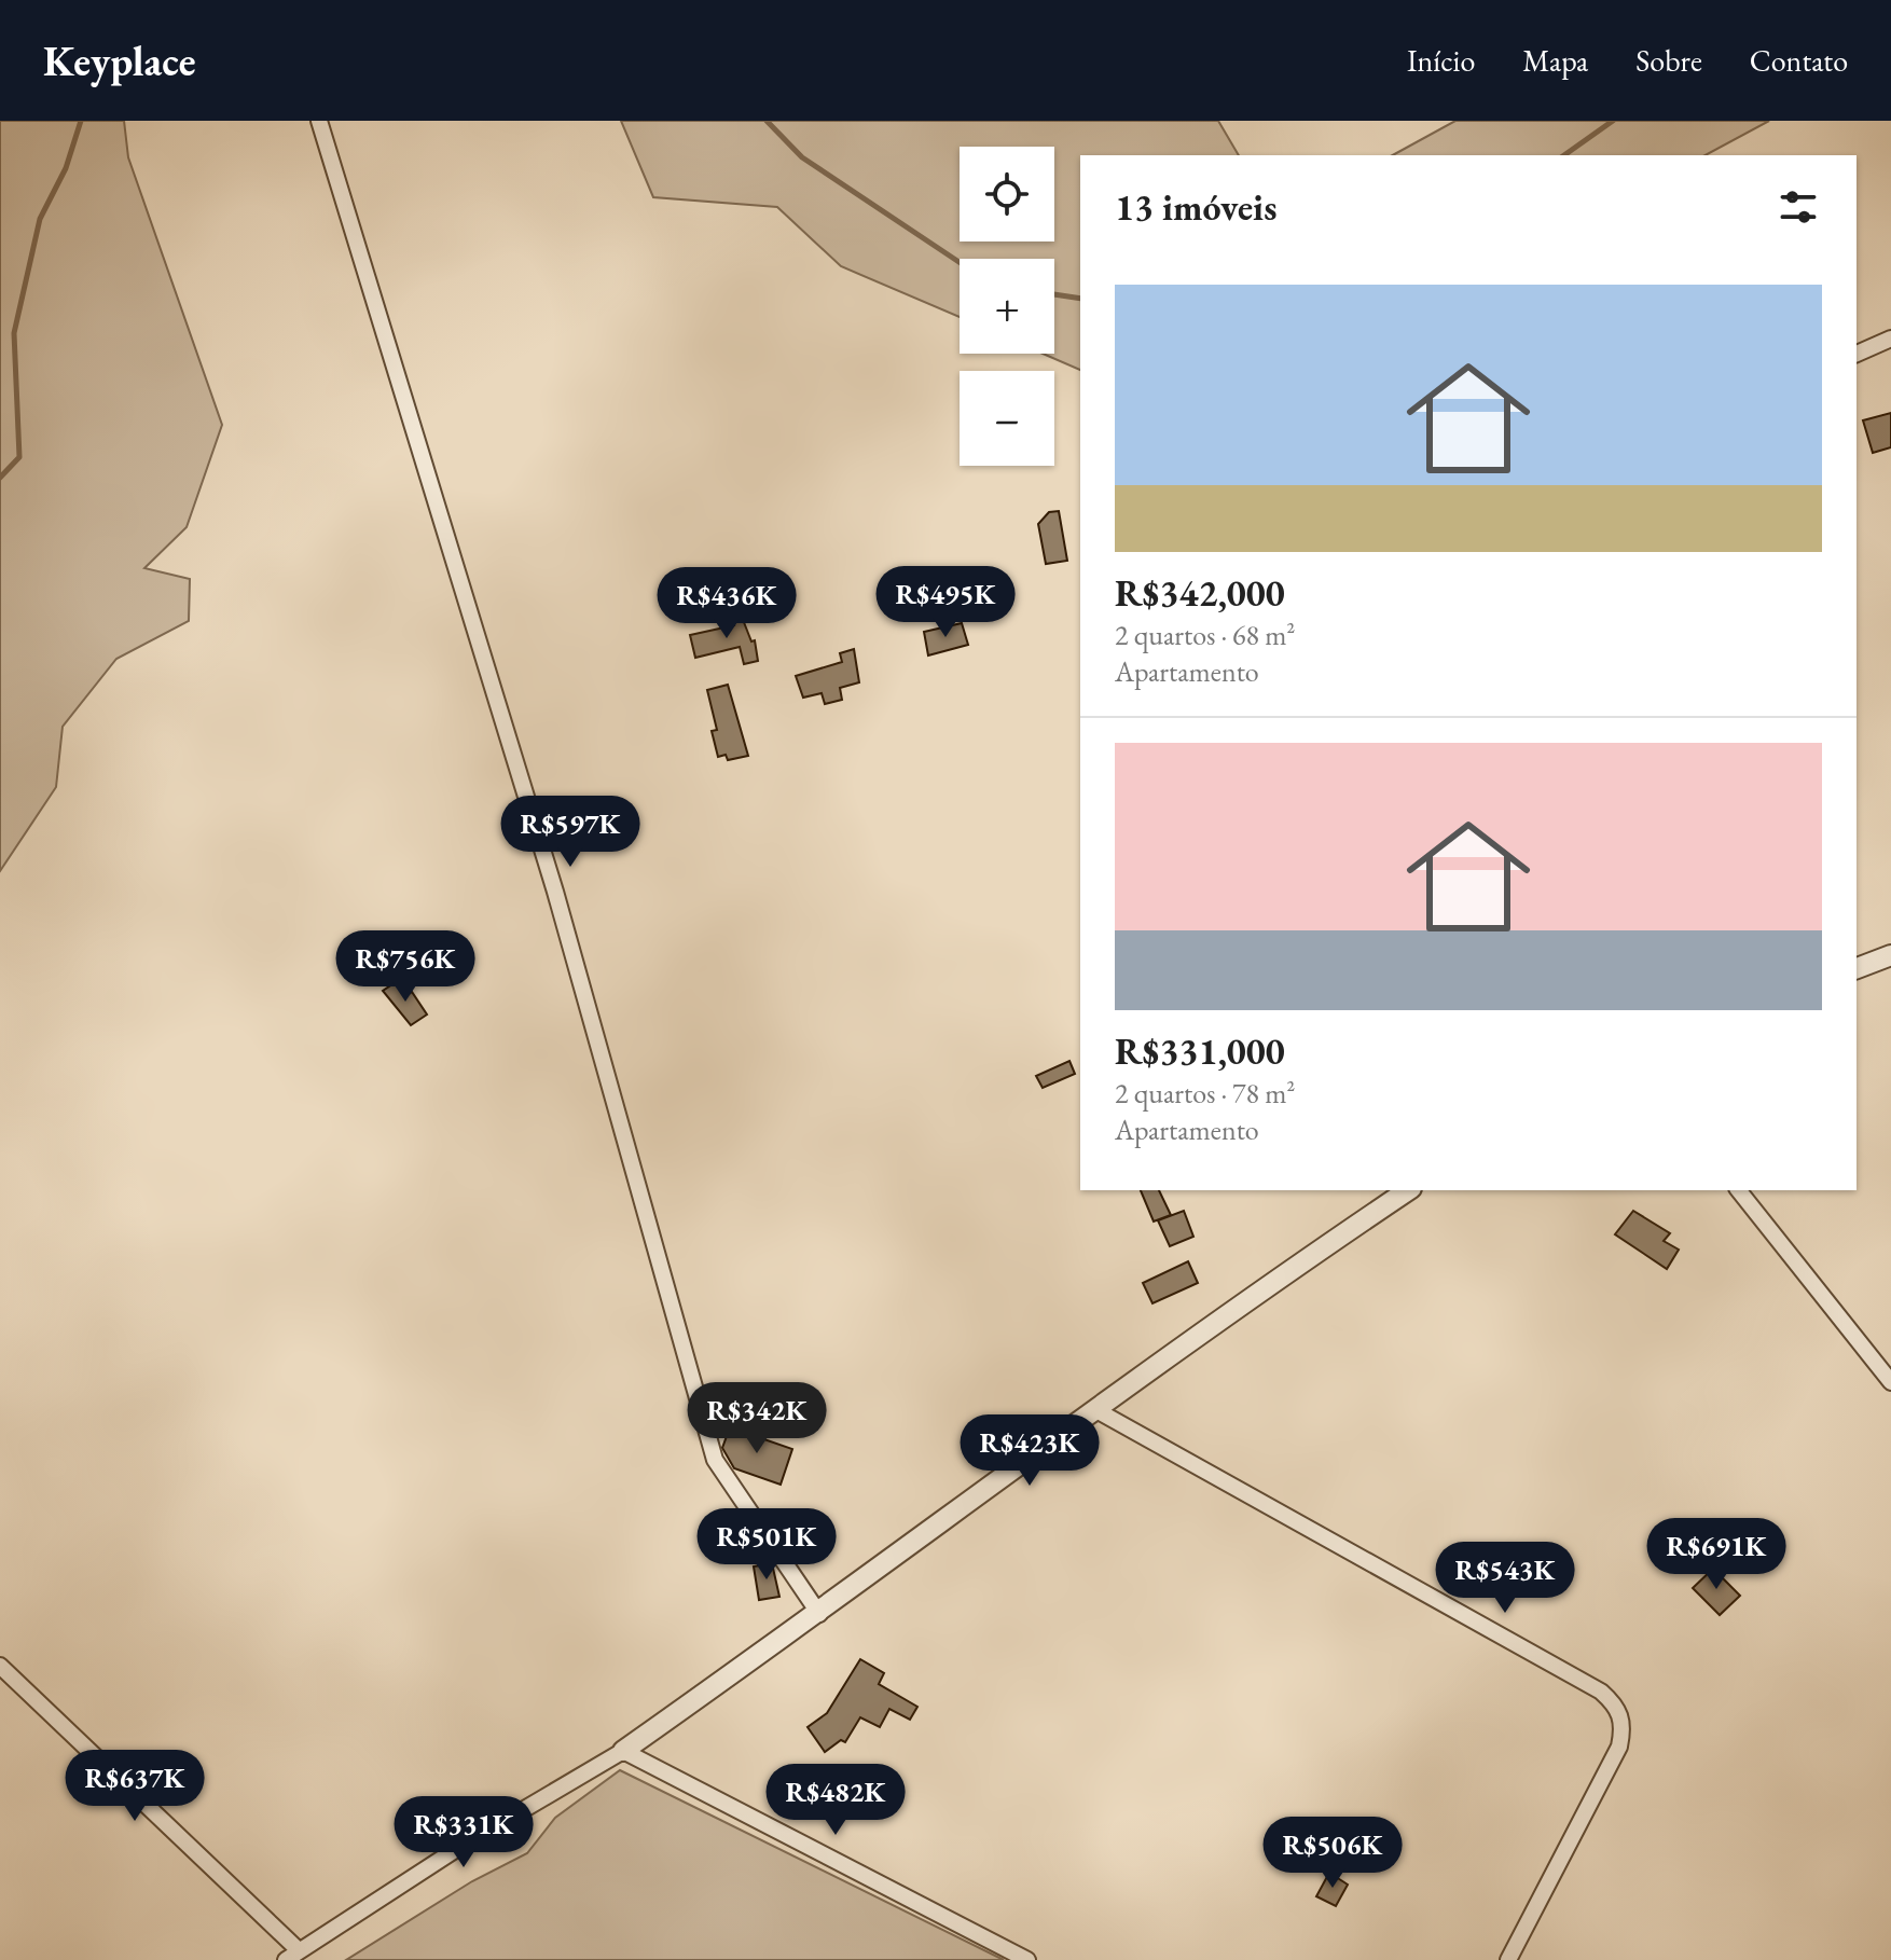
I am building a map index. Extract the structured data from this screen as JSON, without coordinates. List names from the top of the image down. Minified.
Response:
{"page":{"header":"Keyplace","nav":["Início","Mapa","Sobre","Contato"],"map_buttons":["+","−"],"heading":"13 imóveis","list":[{"name":"R$342,000","note":"2 quartos · 68 m² · Apartamento"},{"name":"R$331,000","note":"2 quartos · 78 m² · Apartamento"}],"price":["R$495K","R$436K","R$597K","R$756K","R$342K","R$423K","R$501K","R$691K","R$543K","R$637K","R$482K","R$331K","R$506K"]}}
